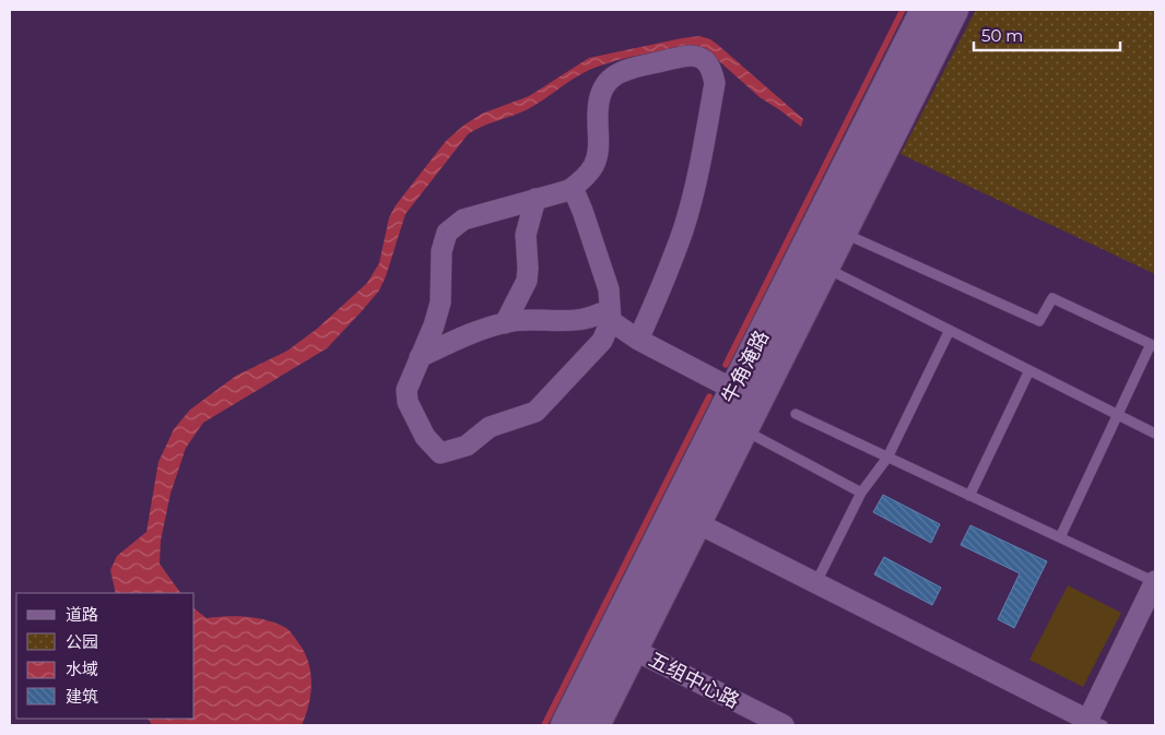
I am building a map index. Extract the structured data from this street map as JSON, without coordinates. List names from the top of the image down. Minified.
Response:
{"streets":{"street":["牛角淹路","五组中心路"]},"crossings":[["牛角淹路","五组中心路"]],"legend":["道路","公园","水域","建筑"],"scale_bar":"50 m"}
